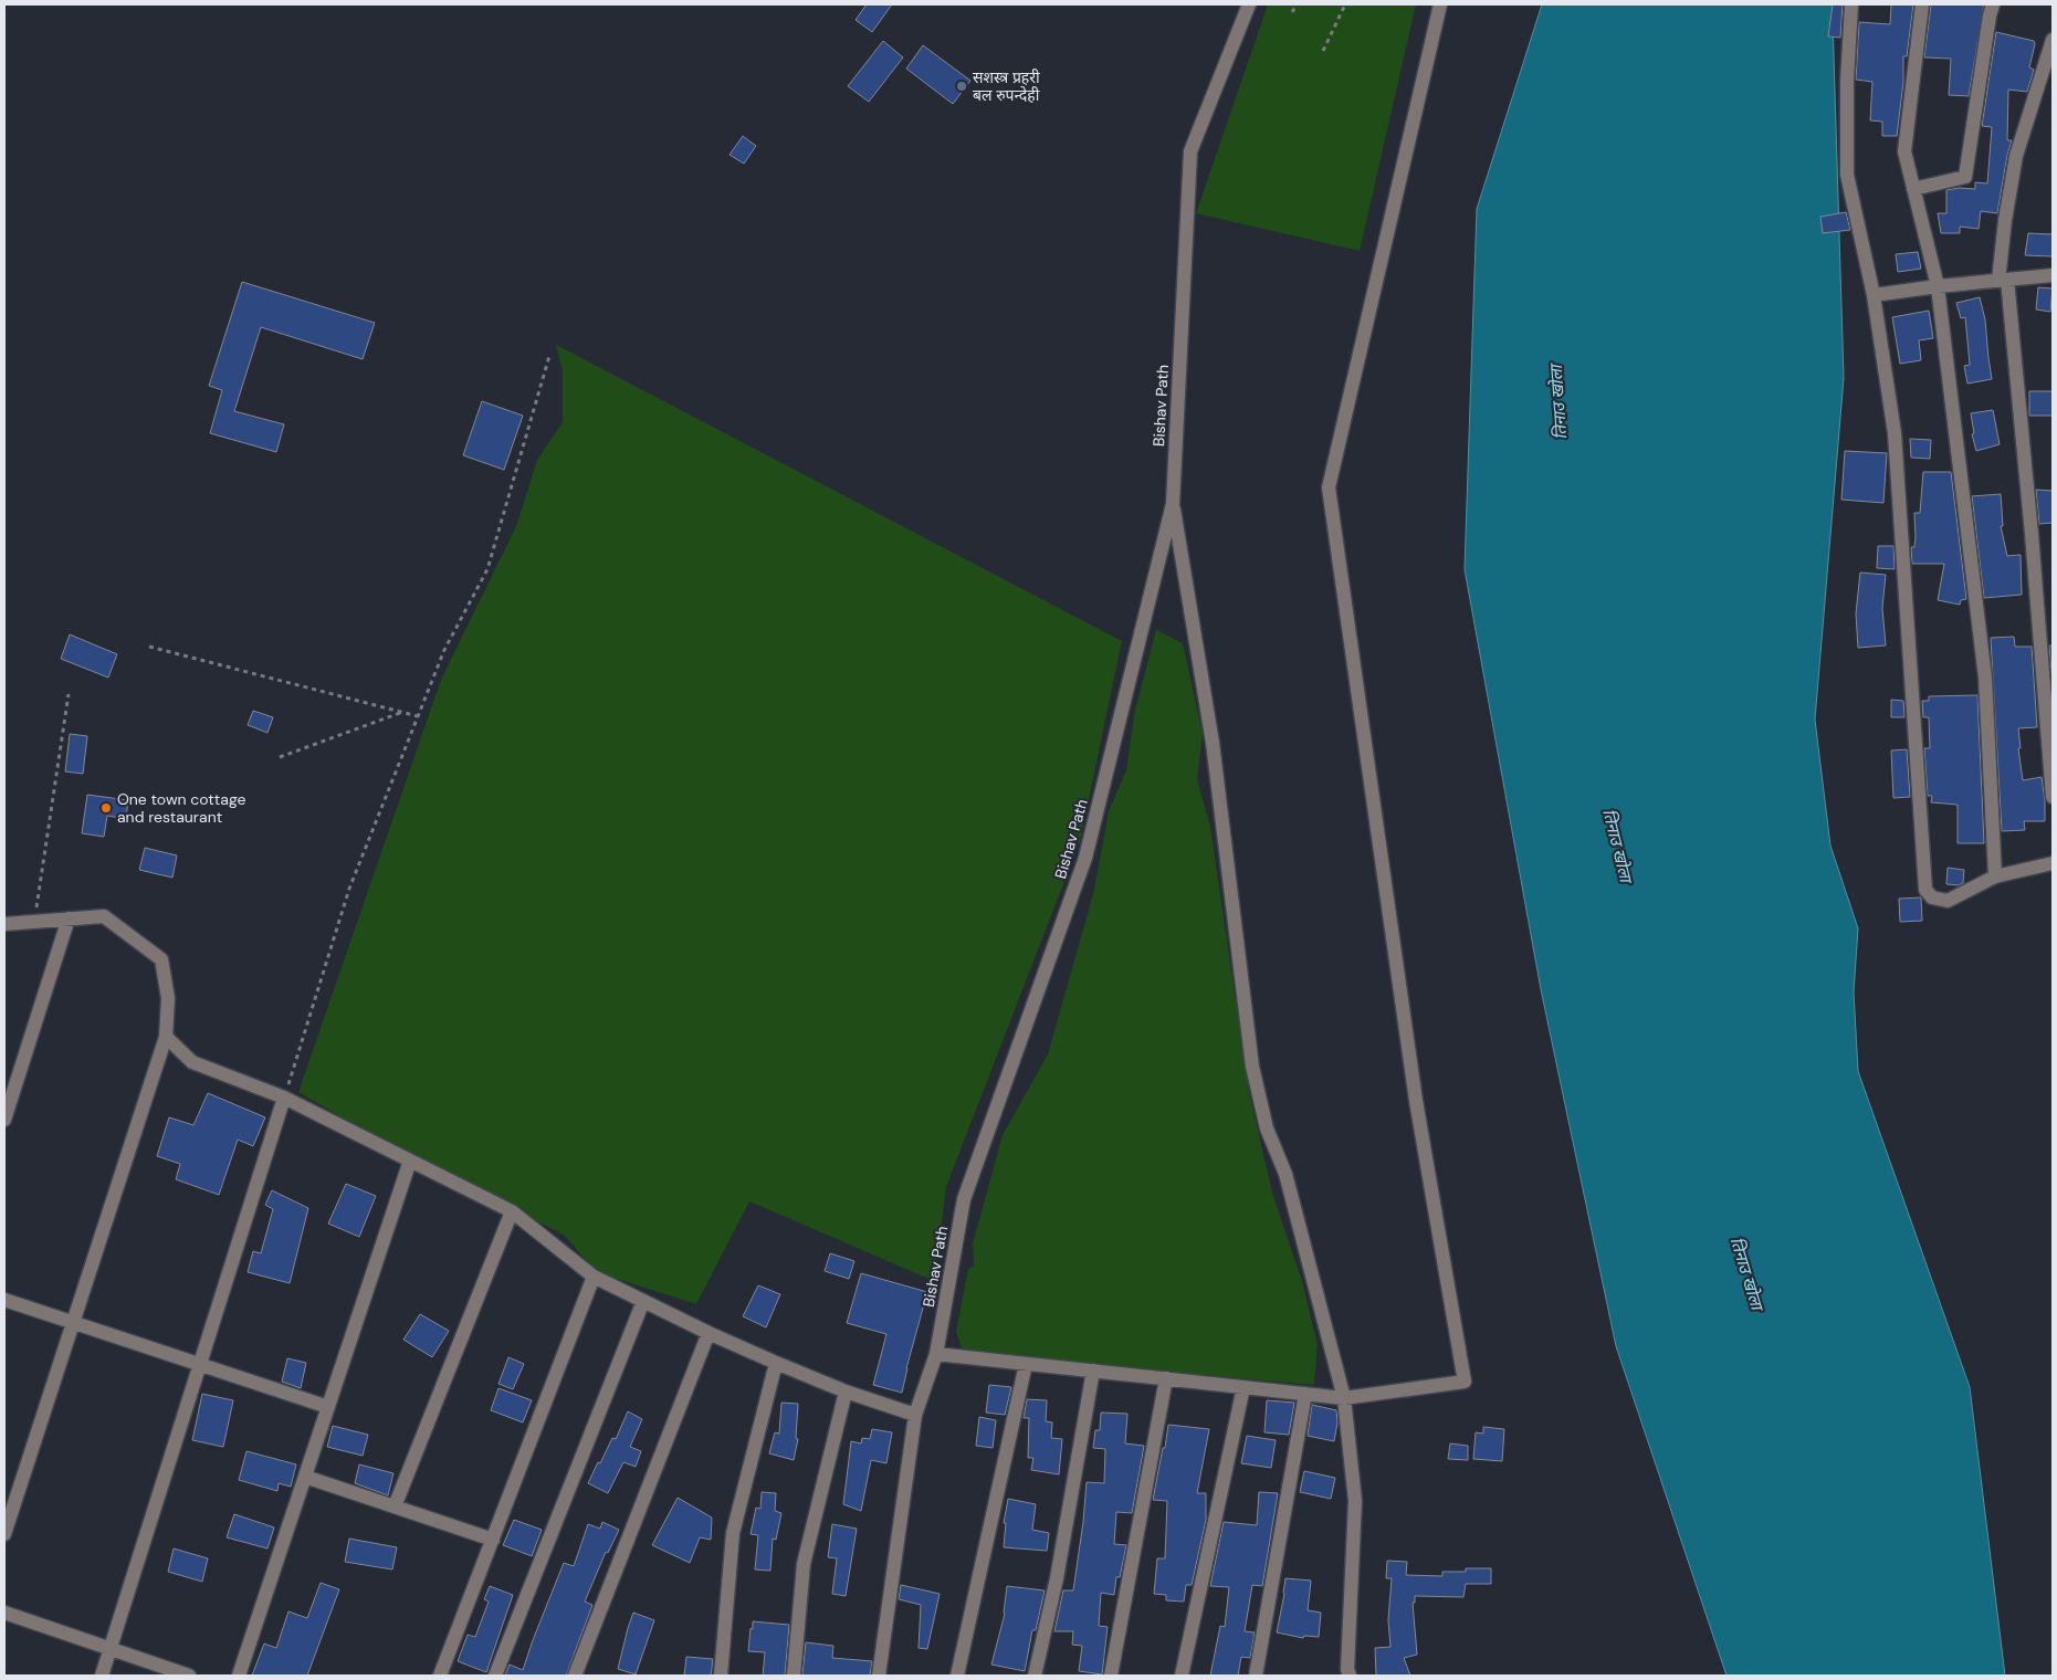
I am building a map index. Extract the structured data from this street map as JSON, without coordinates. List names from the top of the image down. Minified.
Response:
{"streets":{"street":["Bishav Path"]},"water":["तिनाउ खोला"],"places":["सशस्त्र प्रहरी बल रुपन्देही","One town cottage and restaurant"]}
